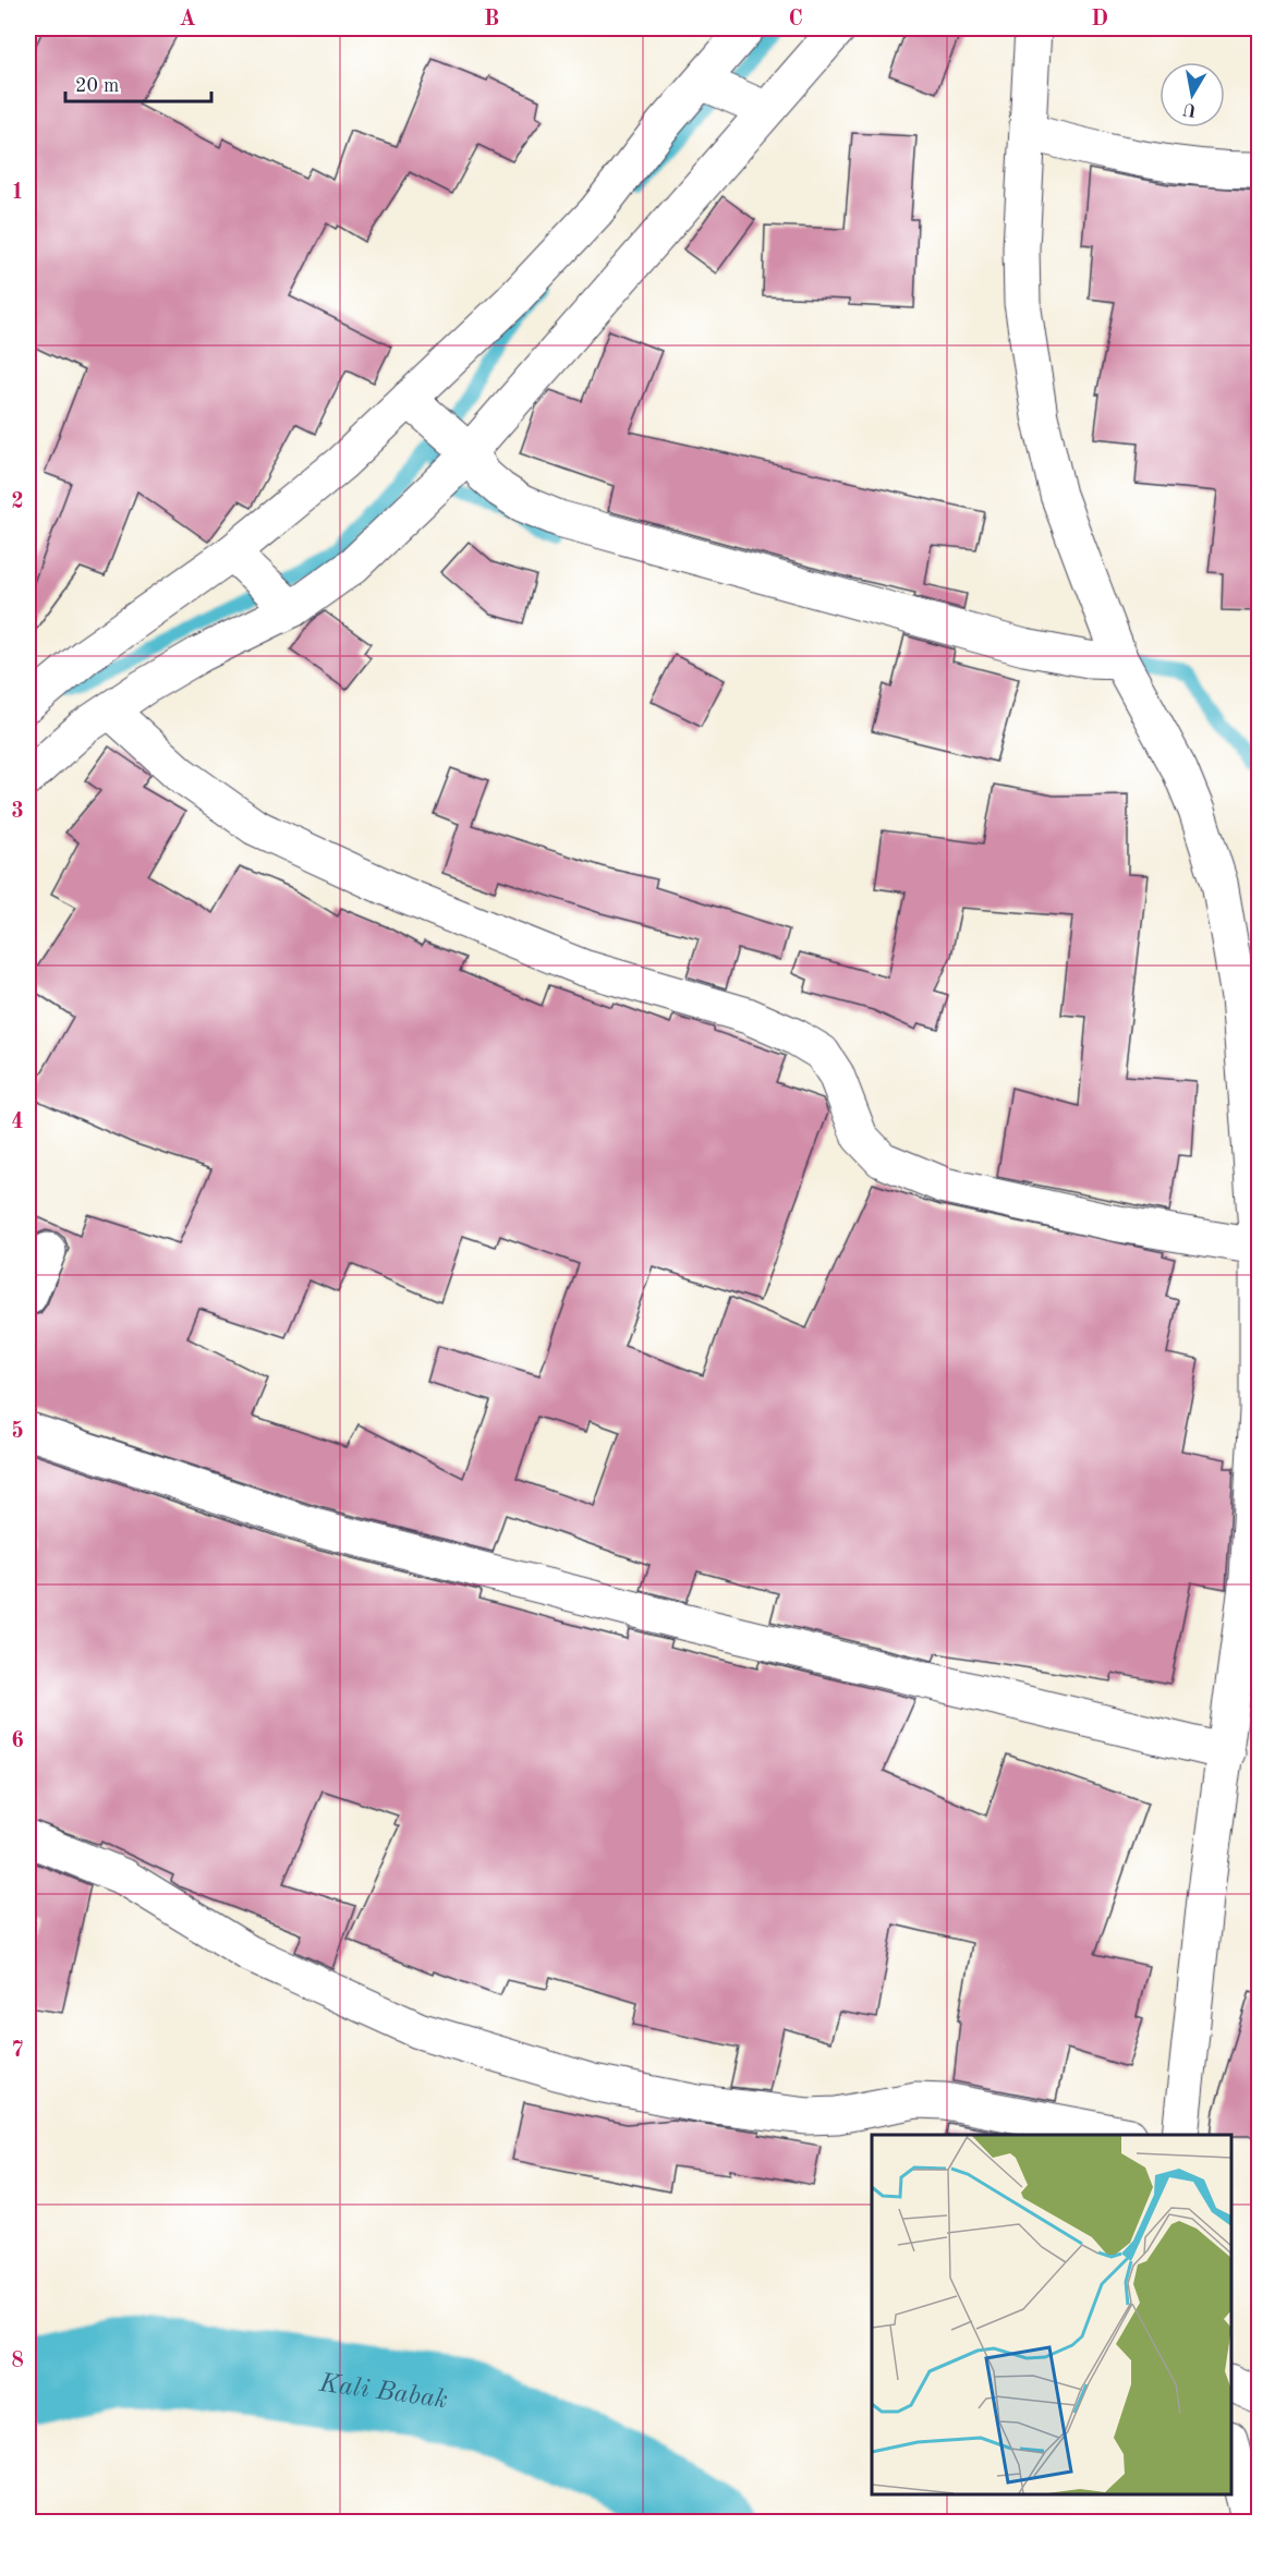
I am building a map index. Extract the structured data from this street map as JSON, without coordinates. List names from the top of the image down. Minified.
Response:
{"water":["Kali Babak"],"scale_bar":"20 m","north":"bottom","grid":{"columns":["A","B","C","D"],"rows":["1","2","3","4","5","6","7","8"]}}
